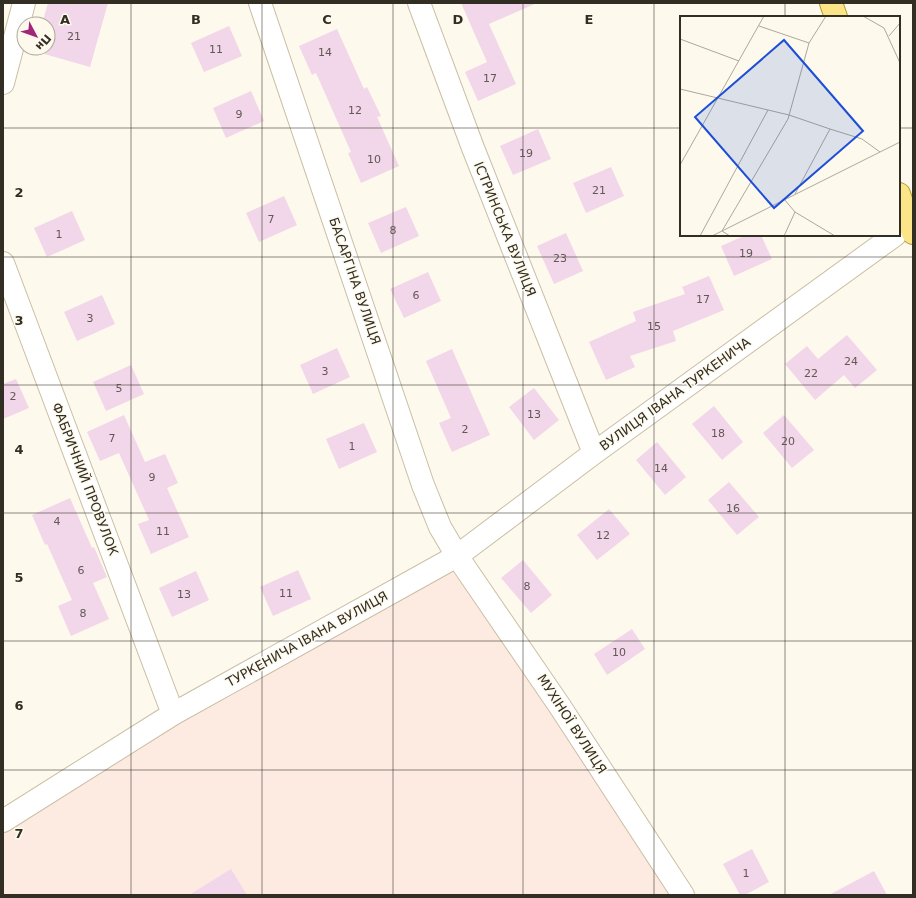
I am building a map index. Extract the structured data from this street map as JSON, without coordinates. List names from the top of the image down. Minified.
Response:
{"streets":{"street":["ІСТРИНСЬКА ВУЛИЦЯ","БАСАРГІНА ВУЛИЦЯ","ВУЛИЦЯ ІВАНА ТУРКЕНИЧА","ФАБРИЧНИЙ ПРОВУЛОК","ТУРКЕНИЧА ІВАНА ВУЛИЦЯ","МУХІНОЇ ВУЛИЦЯ"]},"crossings":[["ІСТРИНСЬКА ВУЛИЦЯ","ВУЛИЦЯ ІВАНА ТУРКЕНИЧА"],["БАСАРГІНА ВУЛИЦЯ","ВУЛИЦЯ ІВАНА ТУРКЕНИЧА"],["БАСАРГІНА ВУЛИЦЯ","ТУРКЕНИЧА ІВАНА ВУЛИЦЯ"],["БАСАРГІНА ВУЛИЦЯ","МУХІНОЇ ВУЛИЦЯ"],["ВУЛИЦЯ ІВАНА ТУРКЕНИЧА","ТУРКЕНИЧА ІВАНА ВУЛИЦЯ"],["ВУЛИЦЯ ІВАНА ТУРКЕНИЧА","МУХІНОЇ ВУЛИЦЯ"],["ФАБРИЧНИЙ ПРОВУЛОК","ТУРКЕНИЧА ІВАНА ВУЛИЦЯ"],["ТУРКЕНИЧА ІВАНА ВУЛИЦЯ","МУХІНОЇ ВУЛИЦЯ"]],"house_numbers":["21","11","14","17","12","9","19","10","21","7","8","1","19","23","6","17","3","15","24","3","22","5","2","13","2","18","7","20","1","14","9","16","4","11","12","6","8","11","13","8","10","1"],"north":"bottom right","grid":{"columns":["A","B","C","D","E"],"rows":["2","3","4","5","6","7"]}}
